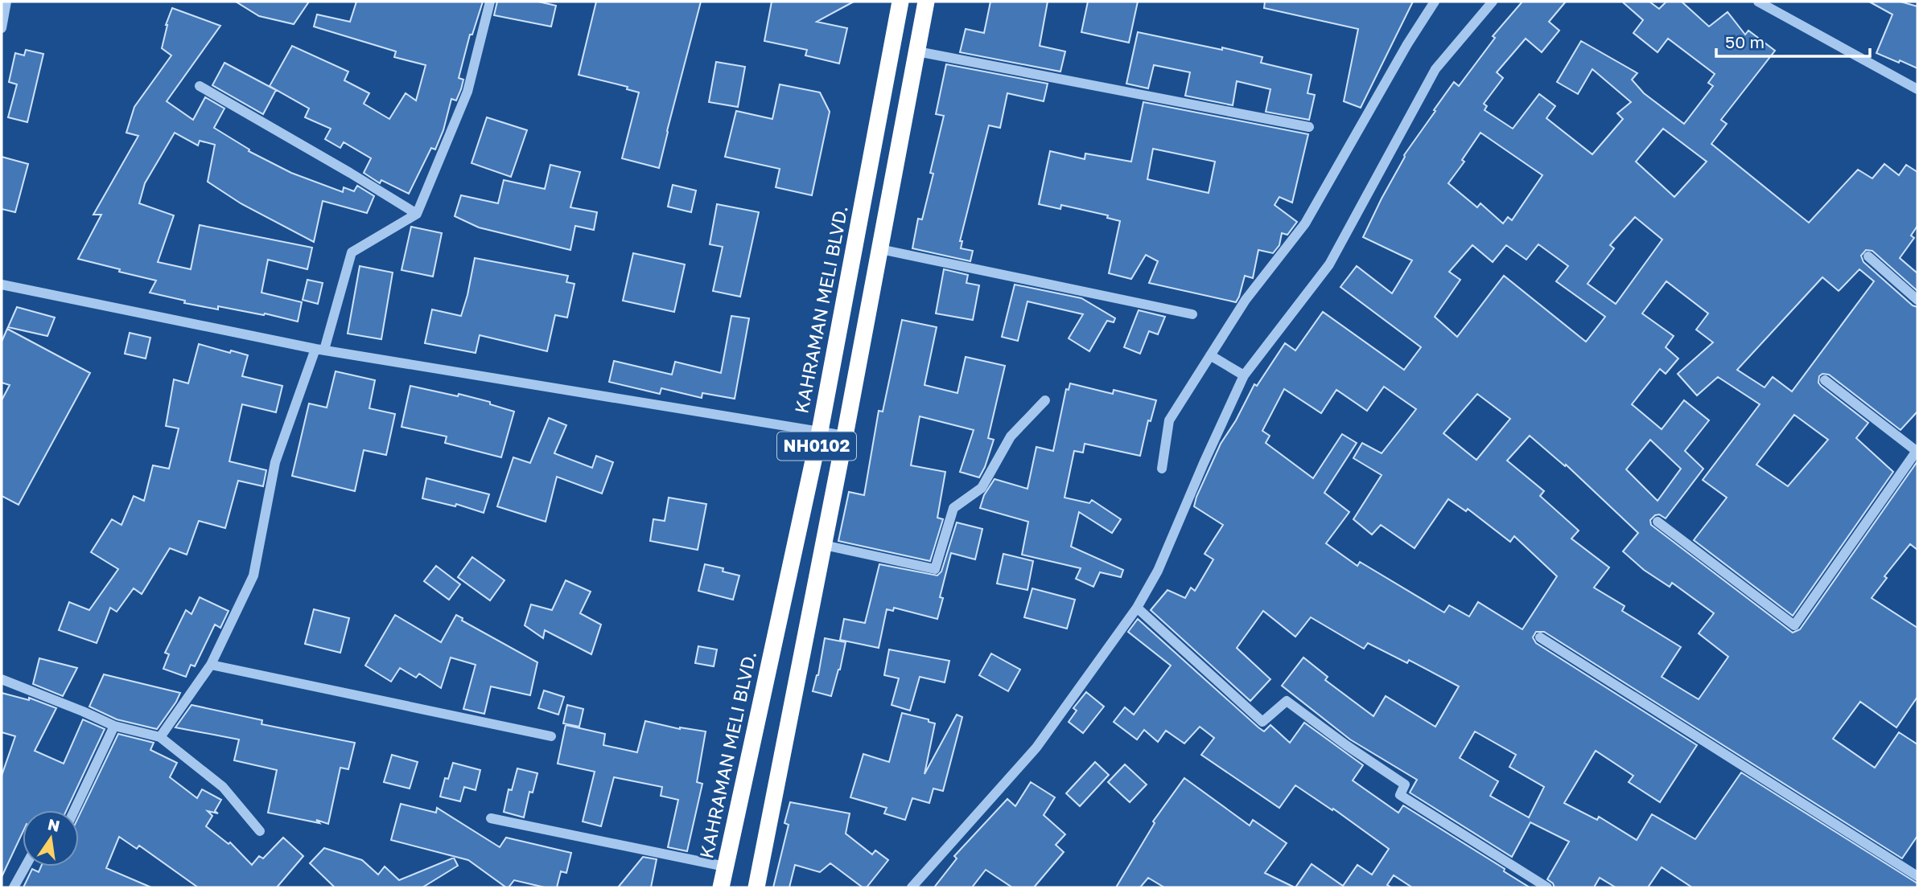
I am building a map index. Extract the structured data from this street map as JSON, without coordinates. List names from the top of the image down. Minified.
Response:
{"streets":{"highway":["KAHRAMAN MELI BLVD.","NH0102"]},"scale_bar":"50 m","north":"top"}
